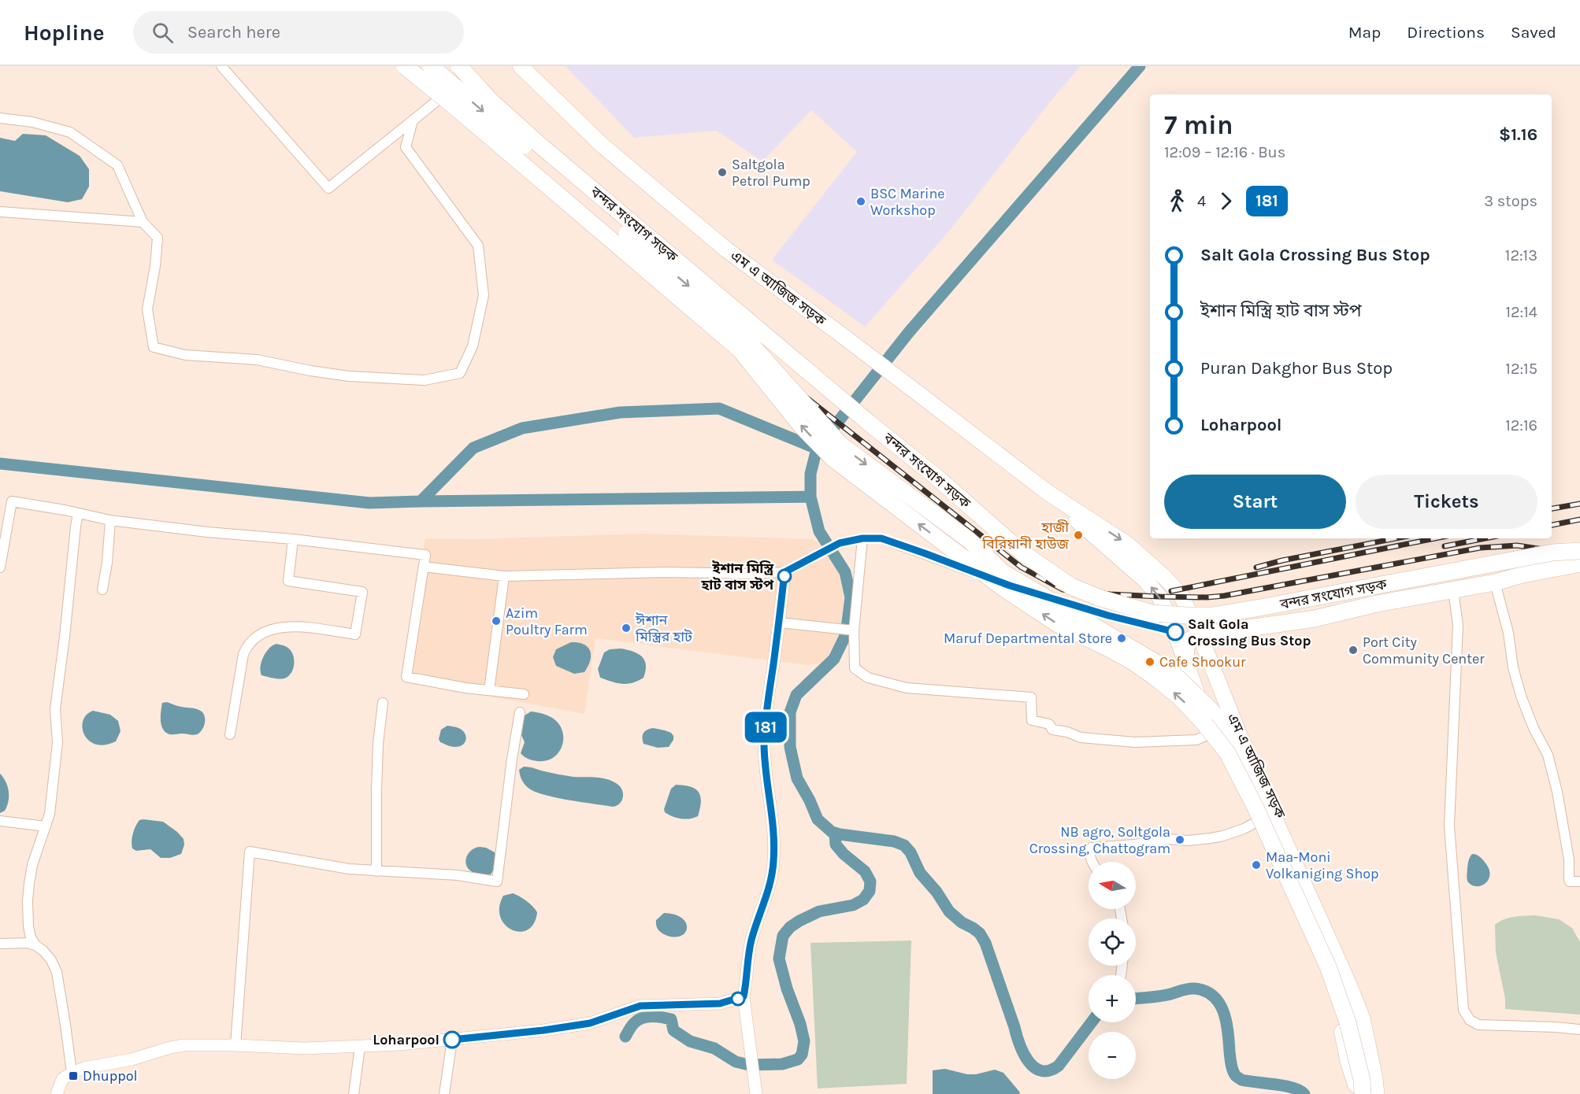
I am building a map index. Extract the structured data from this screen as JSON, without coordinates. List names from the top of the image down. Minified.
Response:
{"streets":{"highway":["বন্দর সংযোগ সড়ক"],"main road":["এম এ আজিজ সড়ক"]},"places":{"other":["Saltgola Petrol Pump","BSC Marine Workshop","হাজী বিরিয়ানী হাউজ","ইশান মিস্ত্রি হাট বাস স্টপ","Azim Poultry Farm","ঈশান মিস্ত্রির হাট","Salt Gola Crossing Bus Stop","Maruf Departmental Store","Port City Community Center","Cafe Shookur","NB agro, Soltgola Crossing, Chattogram","Maa-Moni Volkaniging Shop","Loharpool"],"transit":["Dhuppol"]},"lines":["bus line 181"],"north":"left","page":{"header":"Hopline","search":"Search here","nav":["Map","Directions","Saved"],"on_map":"181","heading":["7 min","12:09 – 12:16 · Bus","$1.16"],"legs":["4","181","3 stops"],"list":[{"name":"Salt Gola Crossing Bus Stop","value":"12:13"},{"name":"ইশান মিস্ত্রি হাট বাস স্টপ","value":"12:14"},{"name":"Puran Dakghor Bus Stop","value":"12:15"},{"name":"Loharpool","value":"12:16"}],"buttons":["Start","Tickets"],"map_buttons":["+","−"]}}
